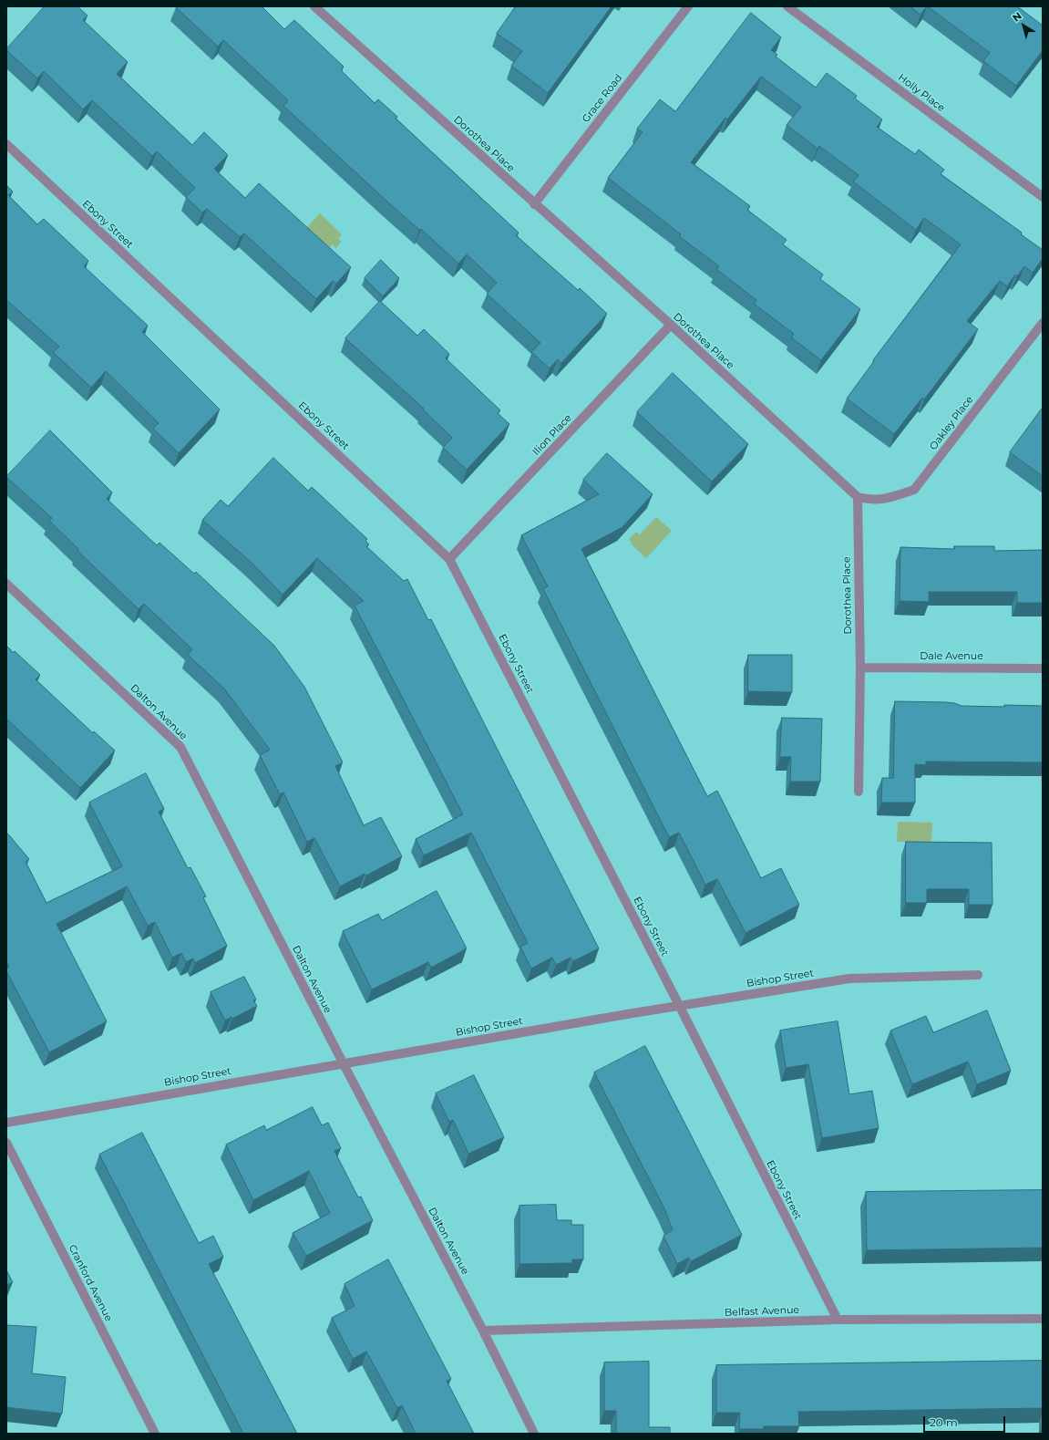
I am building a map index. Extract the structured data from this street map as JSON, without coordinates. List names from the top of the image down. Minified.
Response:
{"streets":{"street":["Holly Place","Grace Road","Dorothea Place","Ebony Street","Oakley Place","Ilion Place","Dale Avenue","Dalton Avenue","Bishop Street","Cranford Avenue","Belfast Avenue"]},"crossings":[["Grace Road","Dorothea Place"],["Dorothea Place","Oakley Place"],["Dorothea Place","Ilion Place"],["Dorothea Place","Dale Avenue"],["Ebony Street","Ilion Place"],["Ebony Street","Bishop Street"],["Ebony Street","Belfast Avenue"],["Dalton Avenue","Bishop Street"],["Dalton Avenue","Belfast Avenue"]],"scale_bar":"20 m","north":"top left"}
